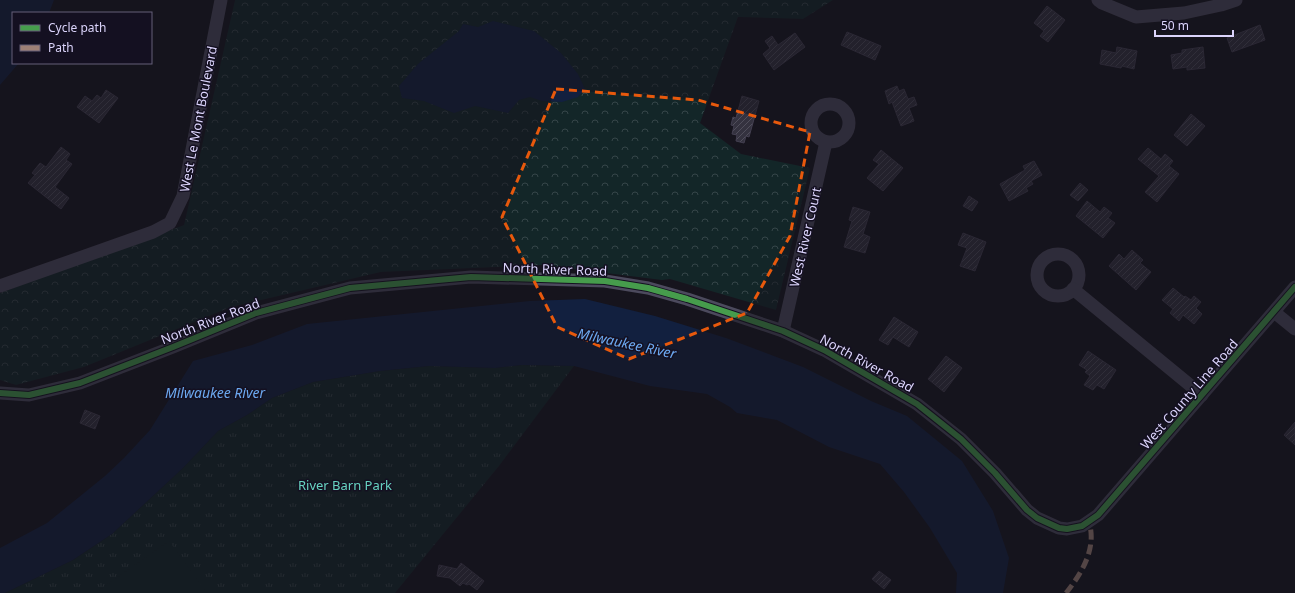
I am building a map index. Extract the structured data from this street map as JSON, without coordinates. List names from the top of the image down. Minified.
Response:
{"streets":{"street":["West Le Mont Boulevard","West River Court","North River Road","West County Line Road"]},"crossings":[["West River Court","North River Road"],["North River Road","West County Line Road"]],"water":["Milwaukee River"],"parks":["River Barn Park"],"legend":["Cycle path","Path"],"scale_bar":"50 m"}
